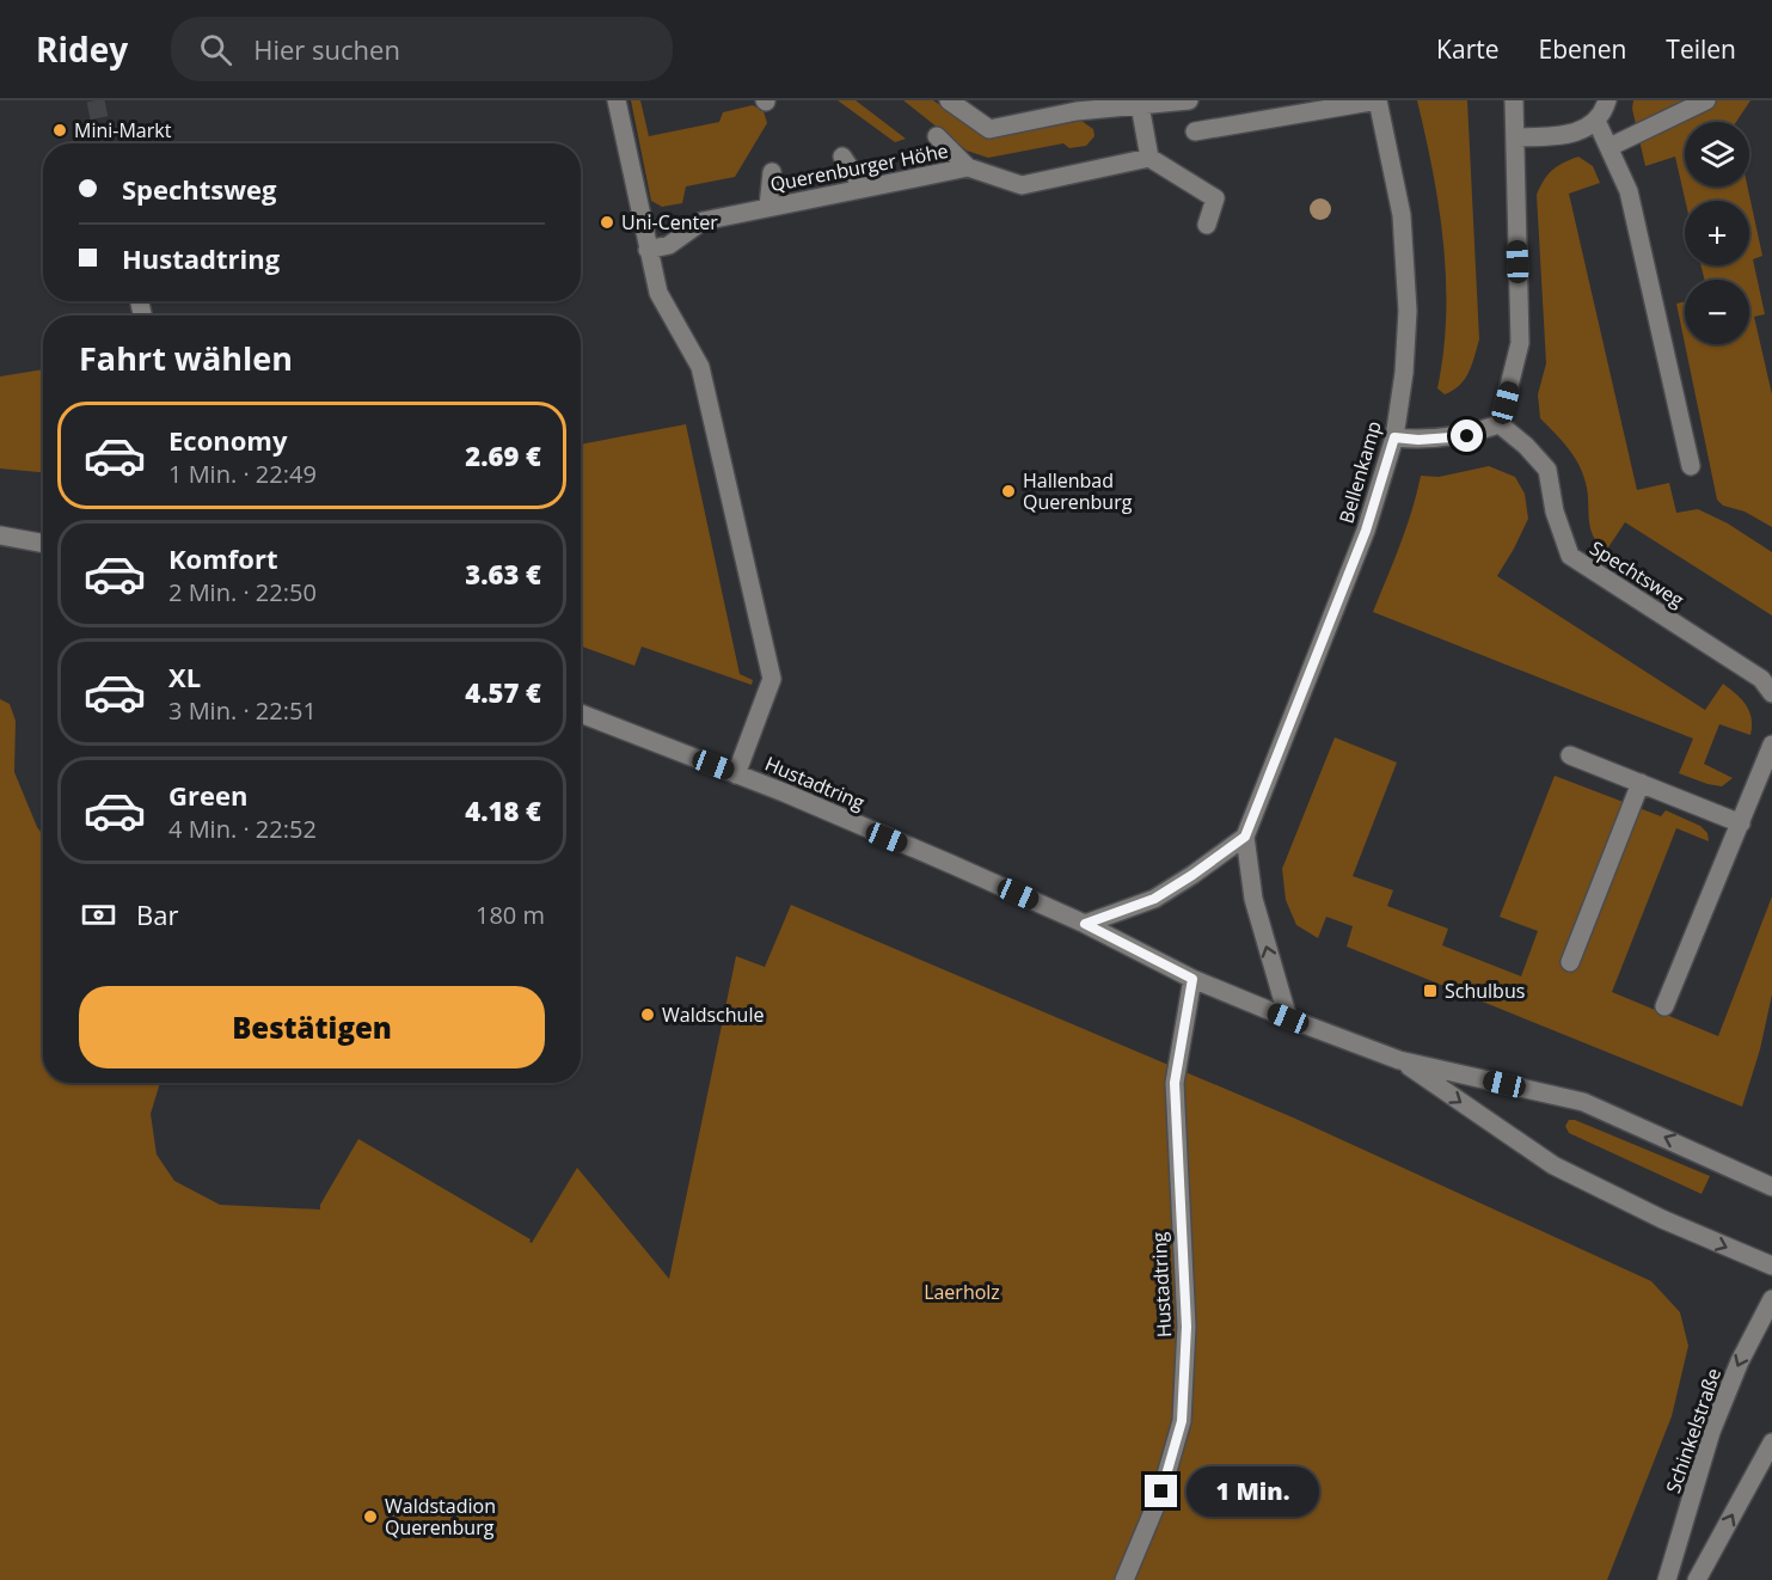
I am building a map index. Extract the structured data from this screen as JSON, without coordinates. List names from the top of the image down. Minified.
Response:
{"streets":{"street":["Querenburger Höhe","Bellenkamp","Spechtsweg","Hustadtring","Schinkelstraße"]},"crossings":[["Bellenkamp","Hustadtring"]],"parks":["Laerholz"],"places":{"other":["Mini-Markt","Uni-Center","Hallenbad Querenburg","Waldschule","Waldstadion Querenburg"],"transit":["Schulbus"]},"page":{"header":"Ridey","search":"Hier suchen","nav":["Karte","Ebenen","Teilen"],"map_buttons":["+","−"],"banner":["Spechtsweg","Hustadtring"],"heading":"Fahrt wählen","list":[{"name":"Economy","note":"1 Min. · 22:49","value":"2.69 €"},{"name":"Komfort","note":"2 Min. · 22:50","value":"3.63 €"},{"name":"XL","note":"3 Min. · 22:51","value":"4.57 €"},{"name":"Green","note":"4 Min. · 22:52","value":"4.18 €"}],"pay":["Bar","180 m"],"buttons":"Bestätigen","bubble":"1 Min."}}
